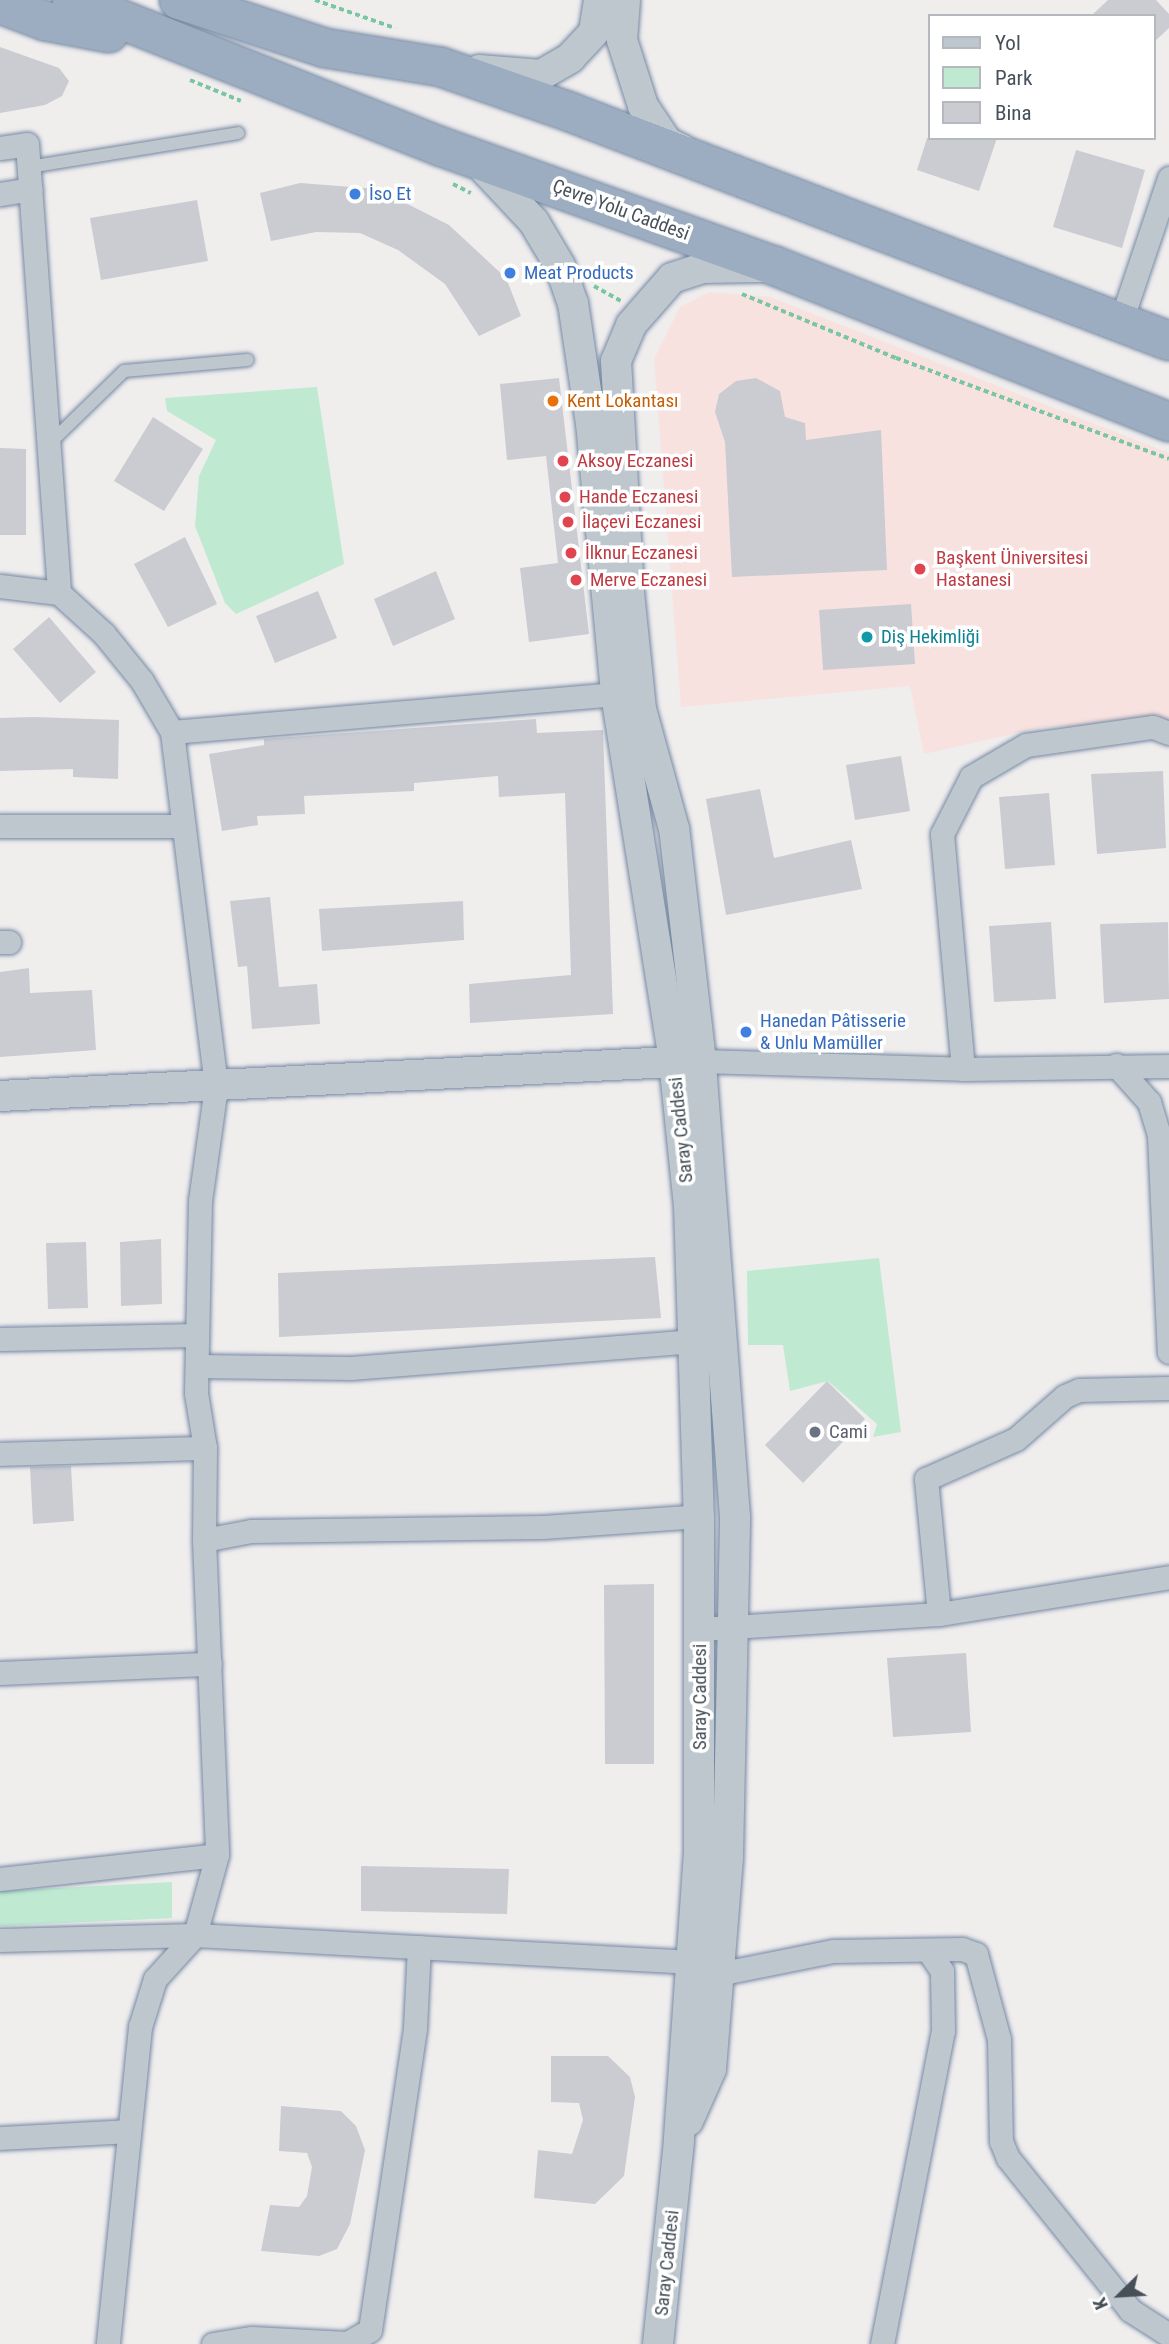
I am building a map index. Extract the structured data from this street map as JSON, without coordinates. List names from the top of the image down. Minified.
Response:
{"streets":{"highway":["Çevre Yolu Caddesi"],"street":["Saray Caddesi"]},"crossings":[["Çevre Yolu Caddesi","Saray Caddesi"]],"places":["İso Et","Meat Products","Kent Lokantası","Aksoy Eczanesi","Hande Eczanesi","İlaçevi Eczanesi","İlknur Eczanesi","Başkent Üniversitesi Hastanesi","Merve Eczanesi","Diş Hekimliği","Hanedan Pâtisserie & Unlu Mamüller","Cami"],"legend":["Yol","Park","Bina"],"north":"bottom left"}
